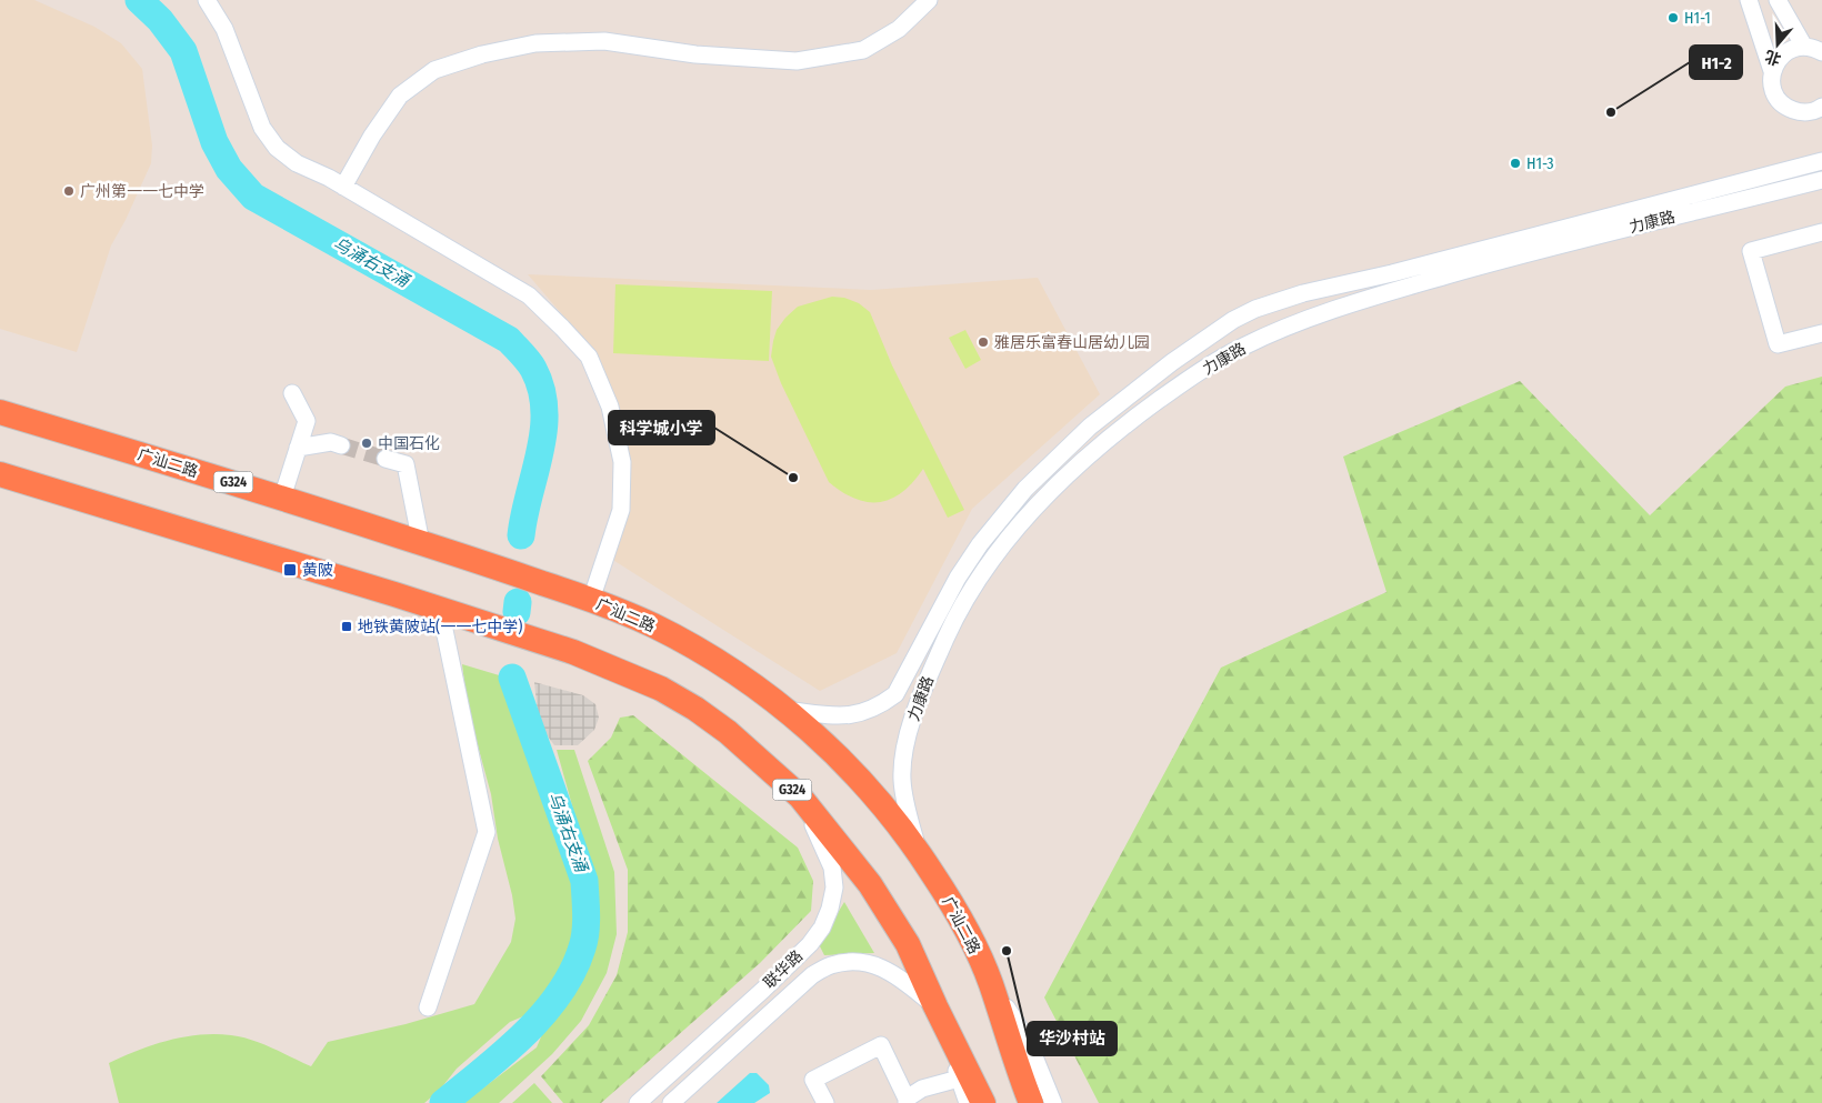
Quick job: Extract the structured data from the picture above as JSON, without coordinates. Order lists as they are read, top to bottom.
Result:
{
  "streets": {
    "highway": ["广汕二路", "G324"],
    "street": ["力康路", "联华路"]
  },
  "crossings": [
    ["力康路", "广汕二路"],
    ["G324", "联华路"]
  ],
  "water": ["乌涌右支涌"],
  "places": {
    "other": [
      "H1-1",
      "H1-2",
      "H1-3",
      "广州第一一七中学",
      "雅居乐富春山居幼儿园",
      "中国石化",
      "科学城小学",
      "华沙村站"
    ],
    "transit": ["黄陂", "地铁黄陂站(一一七中学)"]
  },
  "north": "bottom"
}
